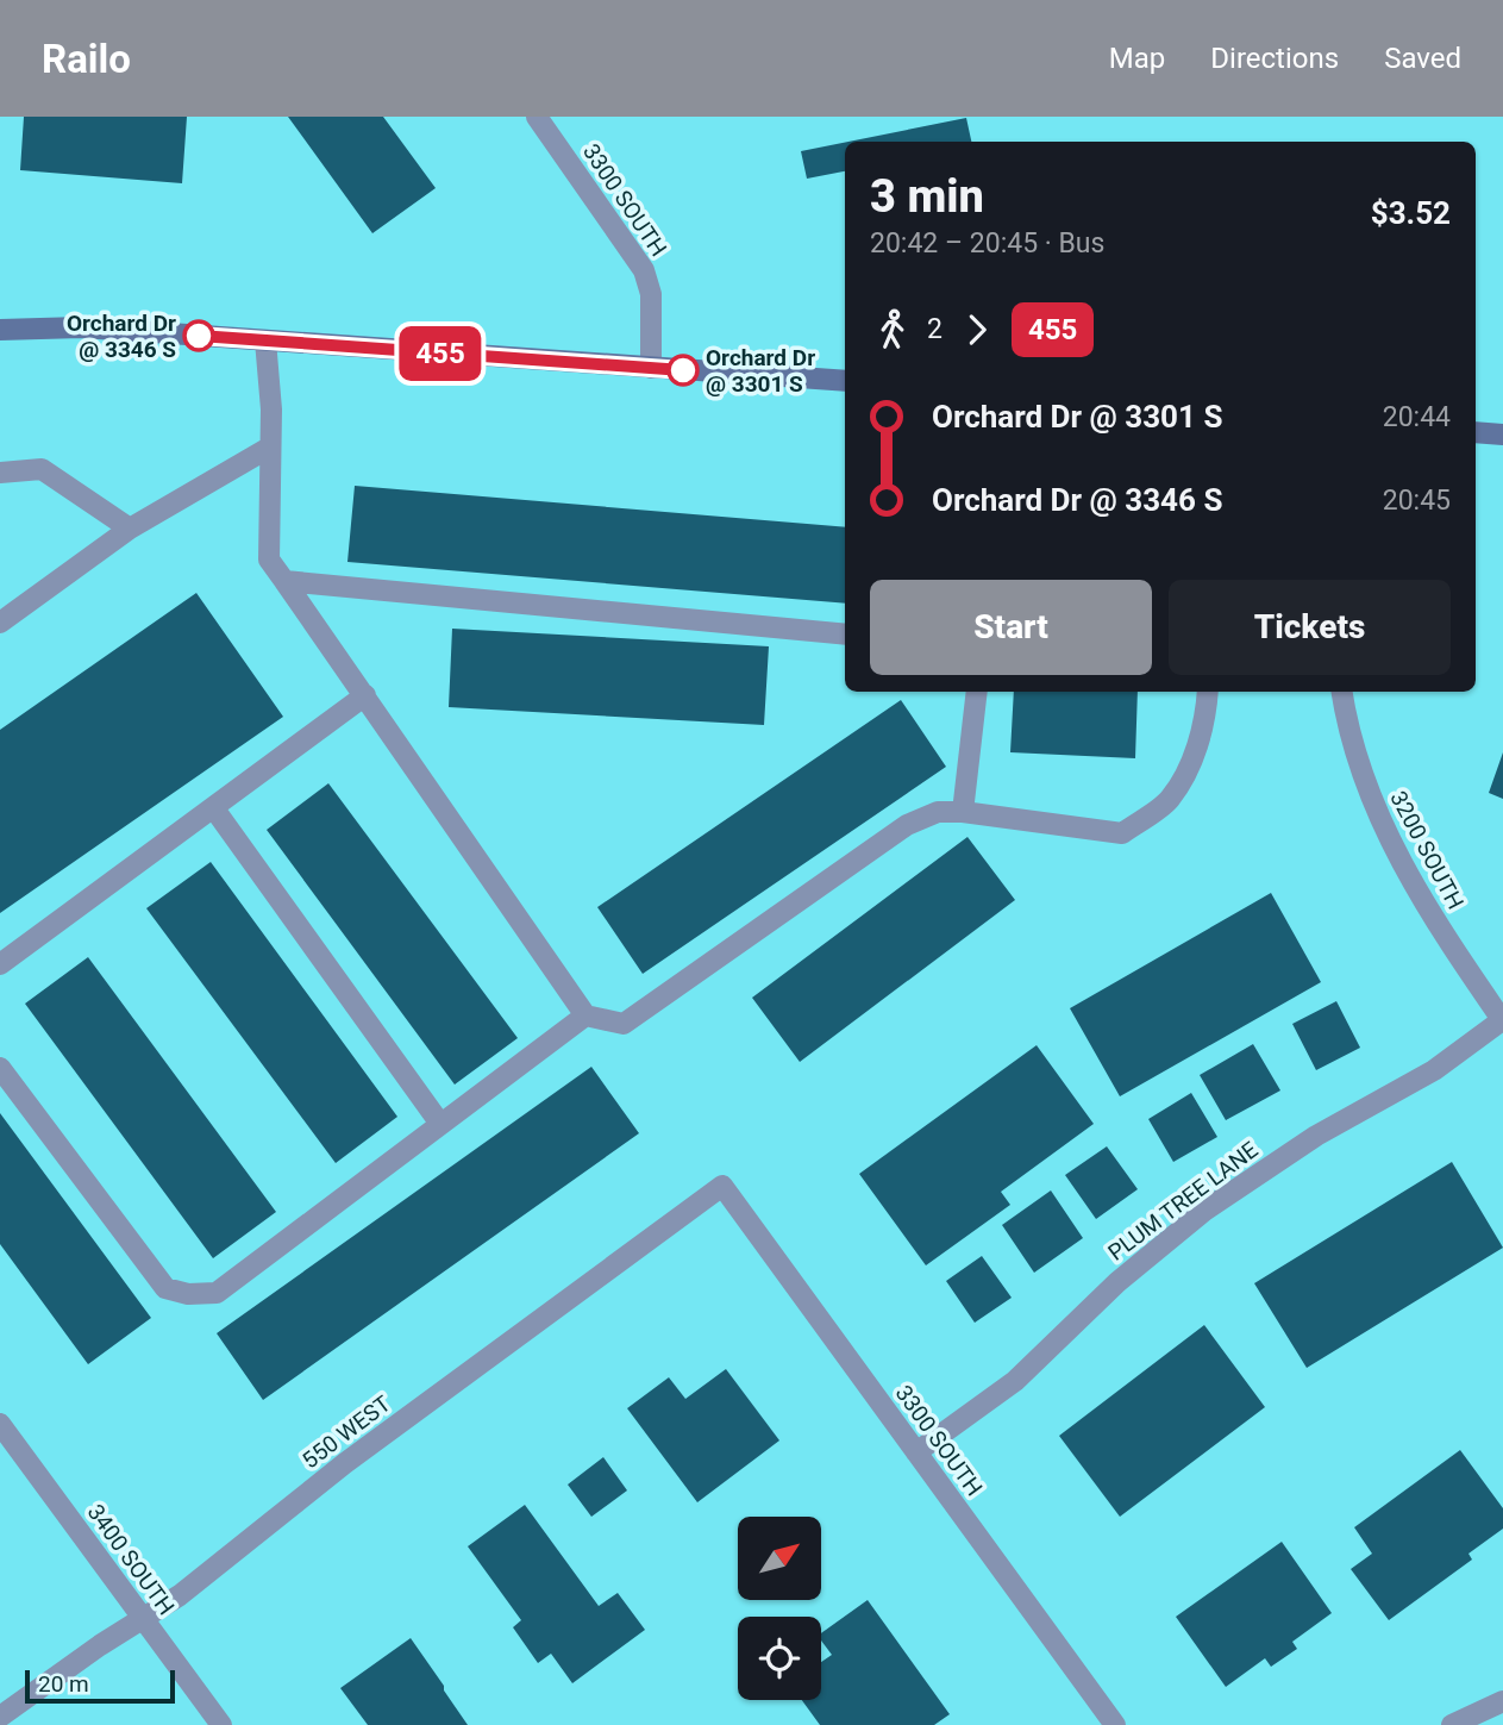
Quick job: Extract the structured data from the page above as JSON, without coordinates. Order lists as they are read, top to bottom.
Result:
{
  "streets": {
    "street": [
      "3300 SOUTH",
      "3200 SOUTH",
      "PLUM TREE LANE",
      "550 WEST",
      "3400 SOUTH"
    ]
  },
  "crossings": [
    ["3300 SOUTH", "PLUM TREE LANE"],
    ["3300 SOUTH", "550 WEST"],
    ["3200 SOUTH", "PLUM TREE LANE"],
    ["550 WEST", "3400 SOUTH"]
  ],
  "places": ["Orchard Dr @ 3346 S", "Orchard Dr @ 3301 S"],
  "lines": ["bus line 455"],
  "scale_bar": "20 m",
  "north": "top right",
  "page": {
    "header": "Railo",
    "nav": ["Map", "Directions", "Saved"],
    "on_map": "455",
    "heading": ["3 min", "20:42 – 20:45 · Bus", "$3.52"],
    "legs": ["2", "455"],
    "list": [
      {
        "name": "Orchard Dr @ 3301 S",
        "value": "20:44"
      },
      {
        "name": "Orchard Dr @ 3346 S",
        "value": "20:45"
      }
    ],
    "buttons": ["Start", "Tickets"],
    "scale": "20 m"
  }
}
